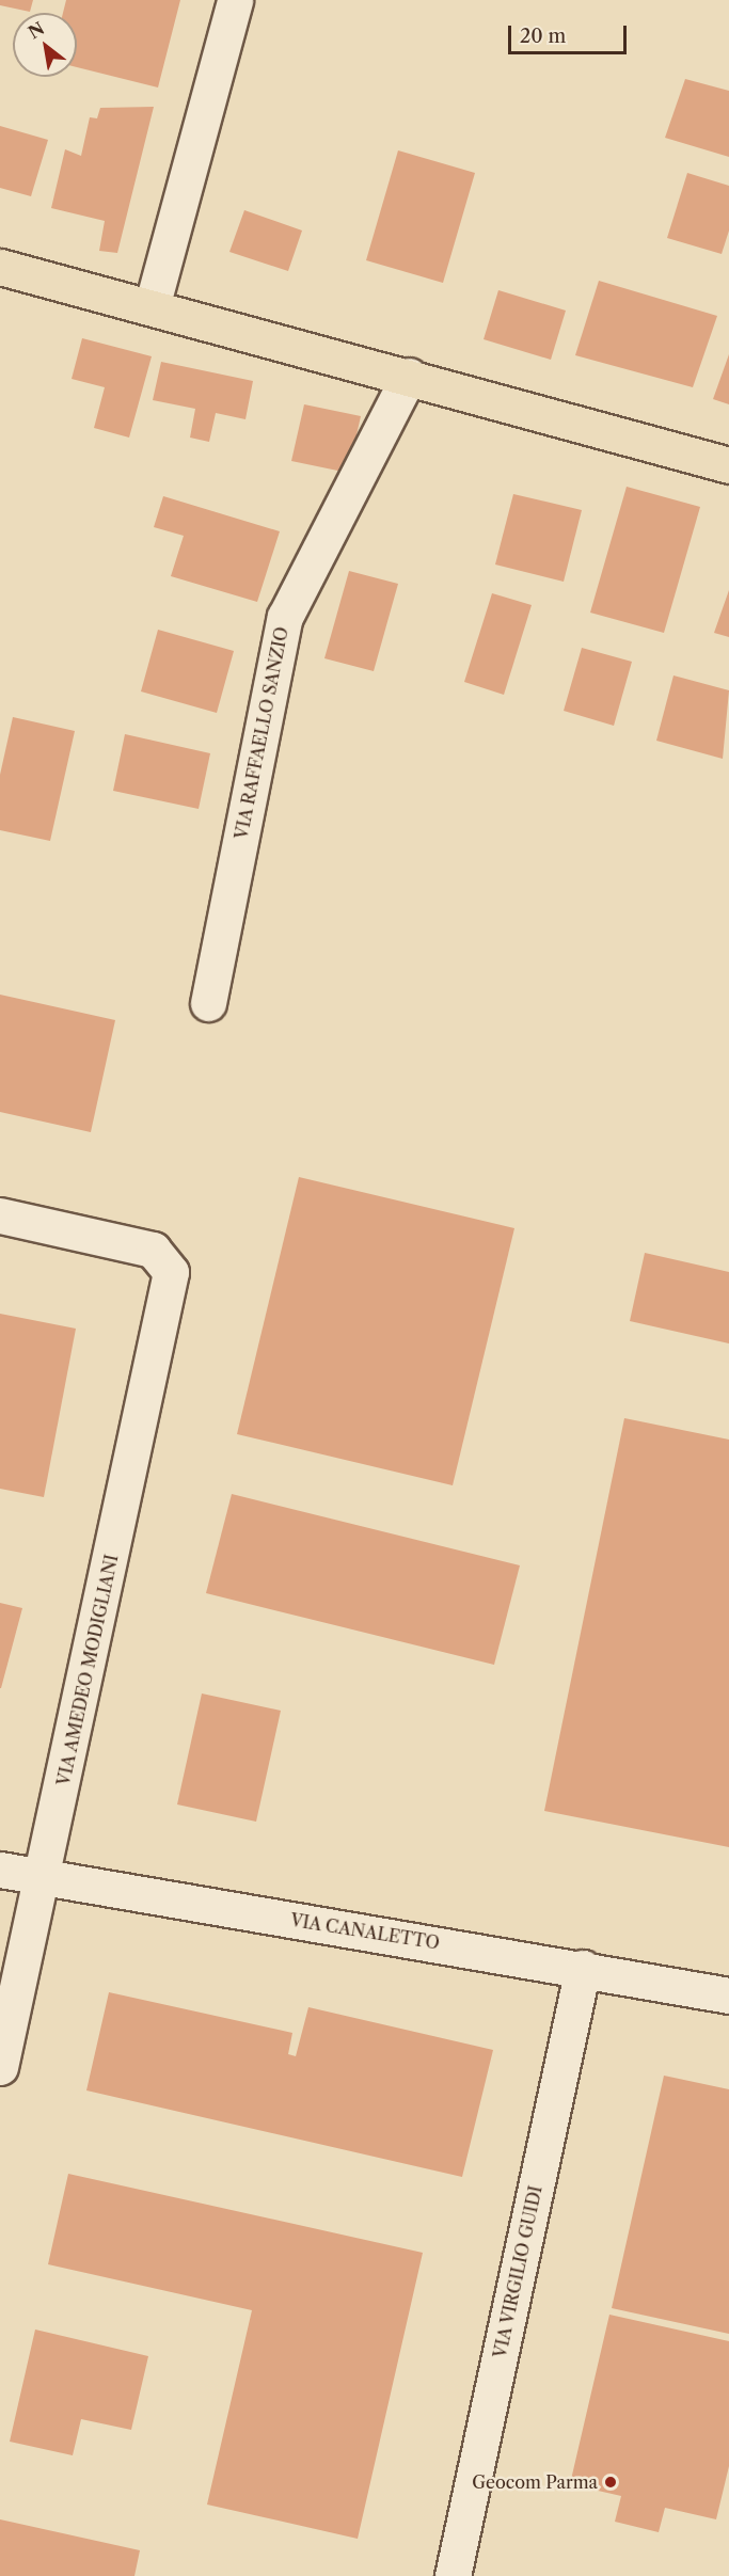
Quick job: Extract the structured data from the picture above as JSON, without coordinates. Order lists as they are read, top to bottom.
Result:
{
  "streets": {
    "street": [
      "VIA RAFFAELLO SANZIO",
      "VIA AMEDEO MODIGLIANI",
      "VIA CANALETTO",
      "VIA VIRGILIO GUIDI"
    ]
  },
  "crossings": [
    ["VIA AMEDEO MODIGLIANI", "VIA CANALETTO"],
    ["VIA CANALETTO", "VIA VIRGILIO GUIDI"]
  ],
  "places": ["Geocom Parma"],
  "scale_bar": "20 m",
  "north": "top left"
}
